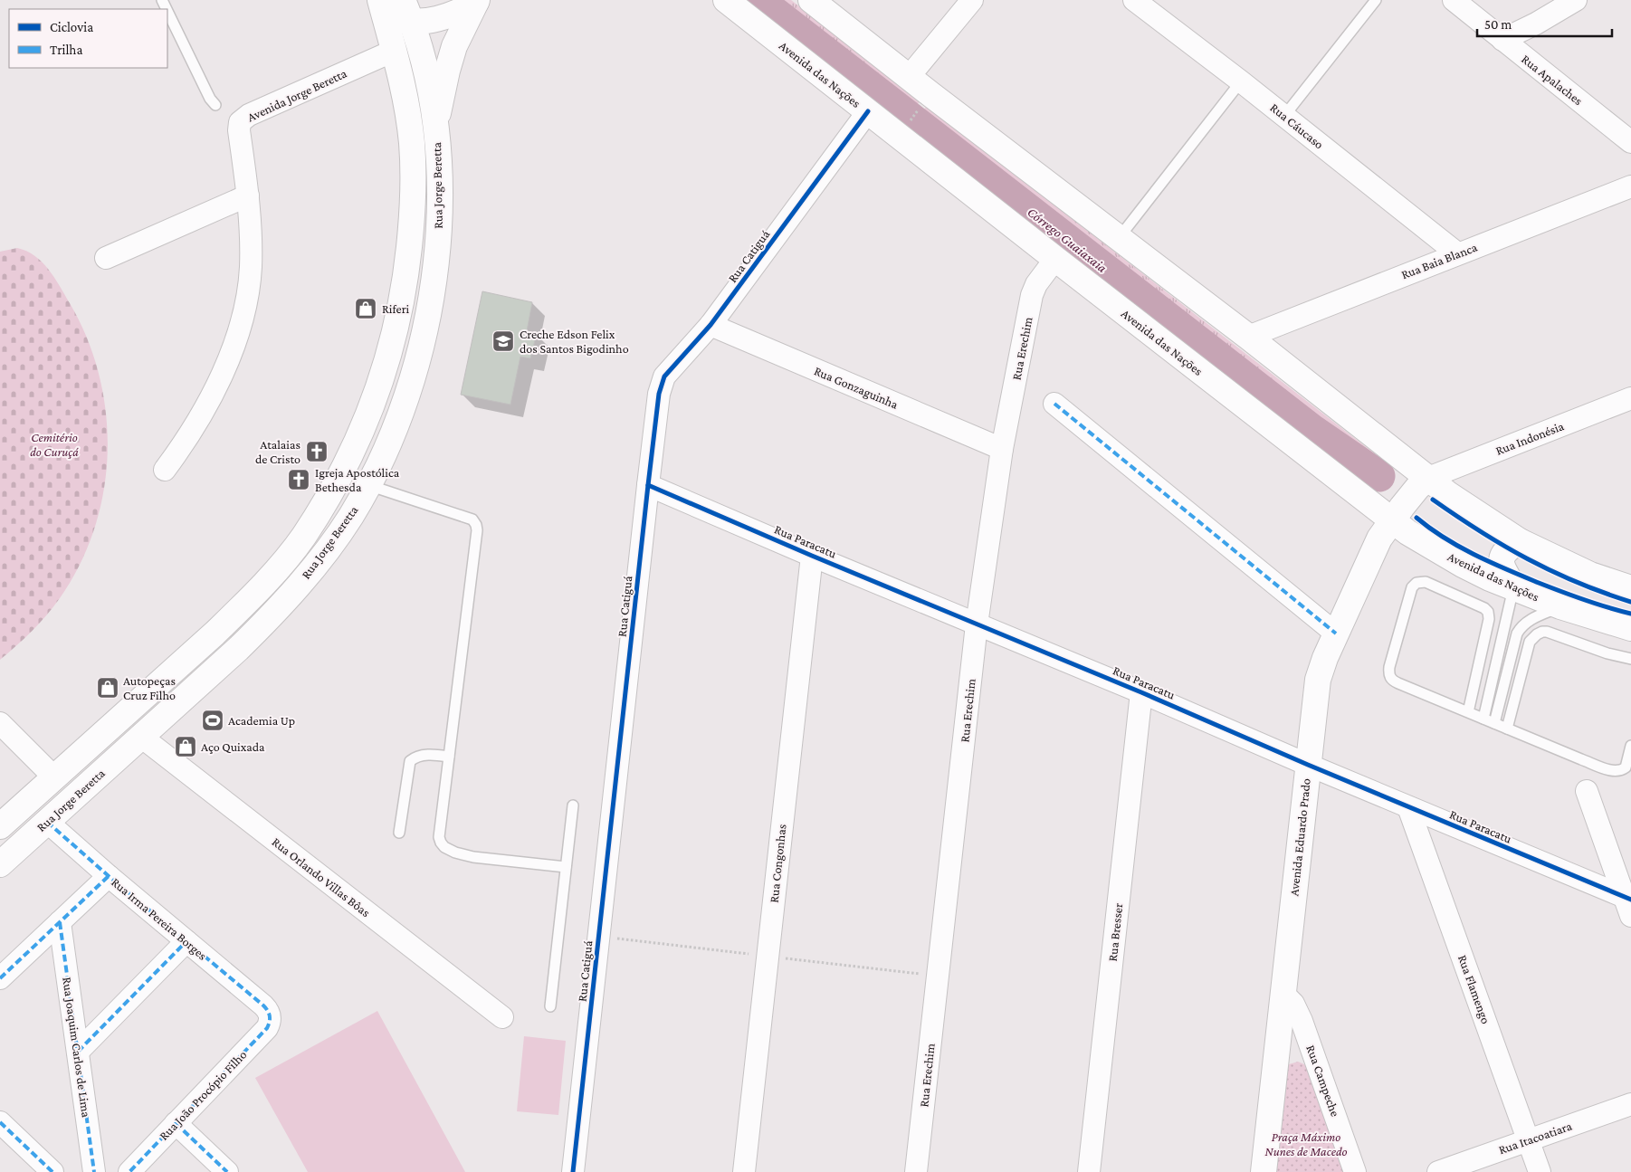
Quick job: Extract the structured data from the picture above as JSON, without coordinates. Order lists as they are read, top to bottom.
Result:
{
  "streets": {
    "main road": ["Avenida das Nações", "Rua Jorge Beretta", "Avenida Eduardo Prado"],
    "street": [
      "Rua Apalaches",
      "Avenida Jorge Beretta",
      "Rua Cáucaso",
      "Rua Catiguá",
      "Rua Baia Blanca",
      "Rua Erechim",
      "Rua Gonzaguinha",
      "Rua Indonésia",
      "Rua Paracatu",
      "Rua Congonhas",
      "Rua Orlando Villas Bôas",
      "Rua Irma Pereira Borges",
      "Rua Bresser",
      "Rua Flamengo",
      "Rua Joaquim Carlos de Lima",
      "Rua Campeche",
      "Rua João Procópio Filho",
      "Rua Itacoatiara"
    ]
  },
  "crossings": [
    ["Avenida das Nações", "Rua Catiguá"],
    ["Avenida das Nações", "Rua Erechim"],
    ["Avenida das Nações", "Avenida Eduardo Prado"],
    ["Avenida Jorge Beretta", "Rua Jorge Beretta"],
    ["Rua Cáucaso", "Rua Baia Blanca"],
    ["Rua Jorge Beretta", "Rua Orlando Villas Bôas"],
    ["Rua Jorge Beretta", "Rua Irma Pereira Borges"],
    ["Rua Catiguá", "Rua Gonzaguinha"],
    ["Rua Catiguá", "Rua Paracatu"],
    ["Rua Erechim", "Rua Gonzaguinha"],
    ["Rua Erechim", "Rua Paracatu"],
    ["Rua Indonésia", "Avenida Eduardo Prado"],
    ["Rua Paracatu", "Avenida Eduardo Prado"],
    ["Rua Paracatu", "Rua Congonhas"],
    ["Rua Paracatu", "Rua Bresser"],
    ["Rua Paracatu", "Rua Flamengo"],
    ["Avenida Eduardo Prado", "Rua Campeche"],
    ["Rua Irma Pereira Borges", "Rua João Procópio Filho"],
    ["Rua Flamengo", "Rua Itacoatiara"]
  ],
  "water": ["Córrego Guaiaxaia"],
  "parks": ["Cemitério do Curuçá", "Praça Máximo Nunes de Macedo"],
  "places": {
    "shop": ["Riferi", "Autopeças Cruz Filho", "Aço Quixada"],
    "school or university": ["Creche Edson Felix dos Santos Bigodinho"],
    "church": ["Atalaias de Cristo", "Igreja Apostólica Bethesda"],
    "sports": ["Academia Up"]
  },
  "legend": ["Ciclovia", "Trilha"],
  "scale_bar": "50 m"
}
